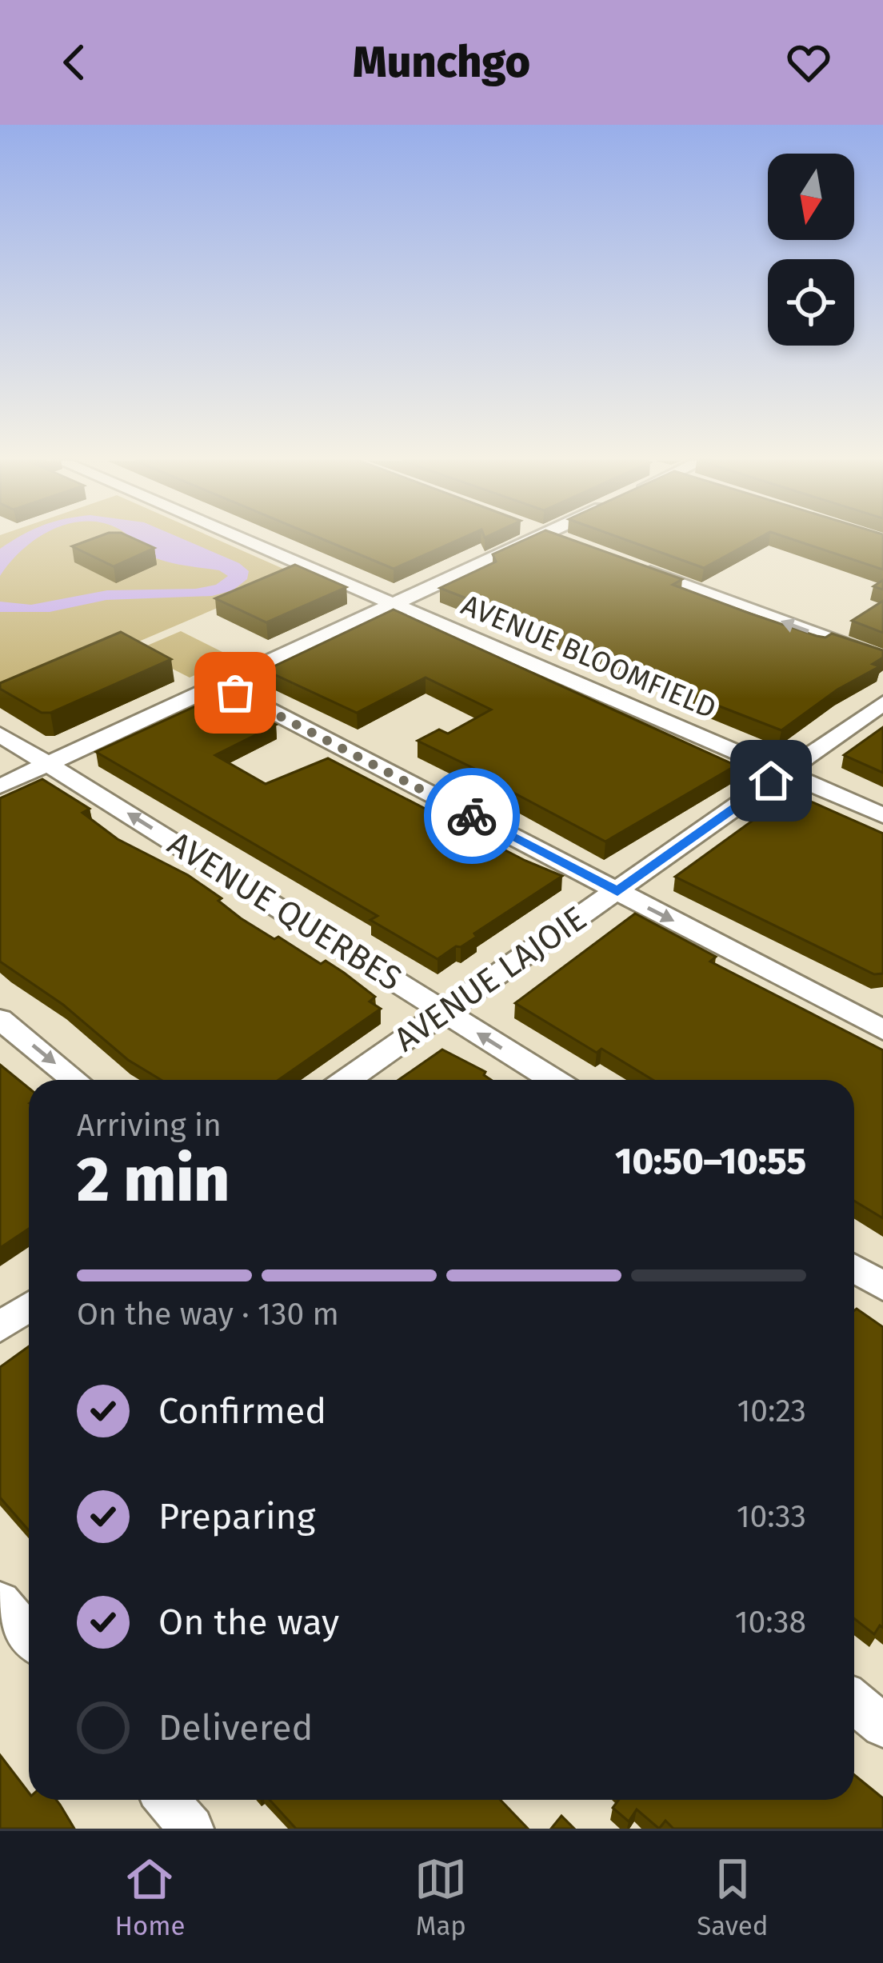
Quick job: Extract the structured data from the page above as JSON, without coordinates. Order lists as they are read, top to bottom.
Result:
{
  "streets": {
    "street": ["AVENUE BLOOMFIELD", "AVENUE QUERBES", "AVENUE LAJOIE"]
  },
  "crossings": [
    ["AVENUE BLOOMFIELD", "AVENUE LAJOIE"],
    ["AVENUE QUERBES", "AVENUE LAJOIE"]
  ],
  "north": "bottom",
  "page": {
    "header": "Munchgo",
    "heading": ["2 min", "Arriving in", "10:50–10:55"],
    "bar": "On the way · 130 m",
    "list": [
      ["Confirmed", "10:23"],
      ["Preparing", "10:33"],
      ["On the way", "10:38"],
      "Delivered"
    ],
    "tabs": ["Home", "Map", "Saved"]
  }
}
